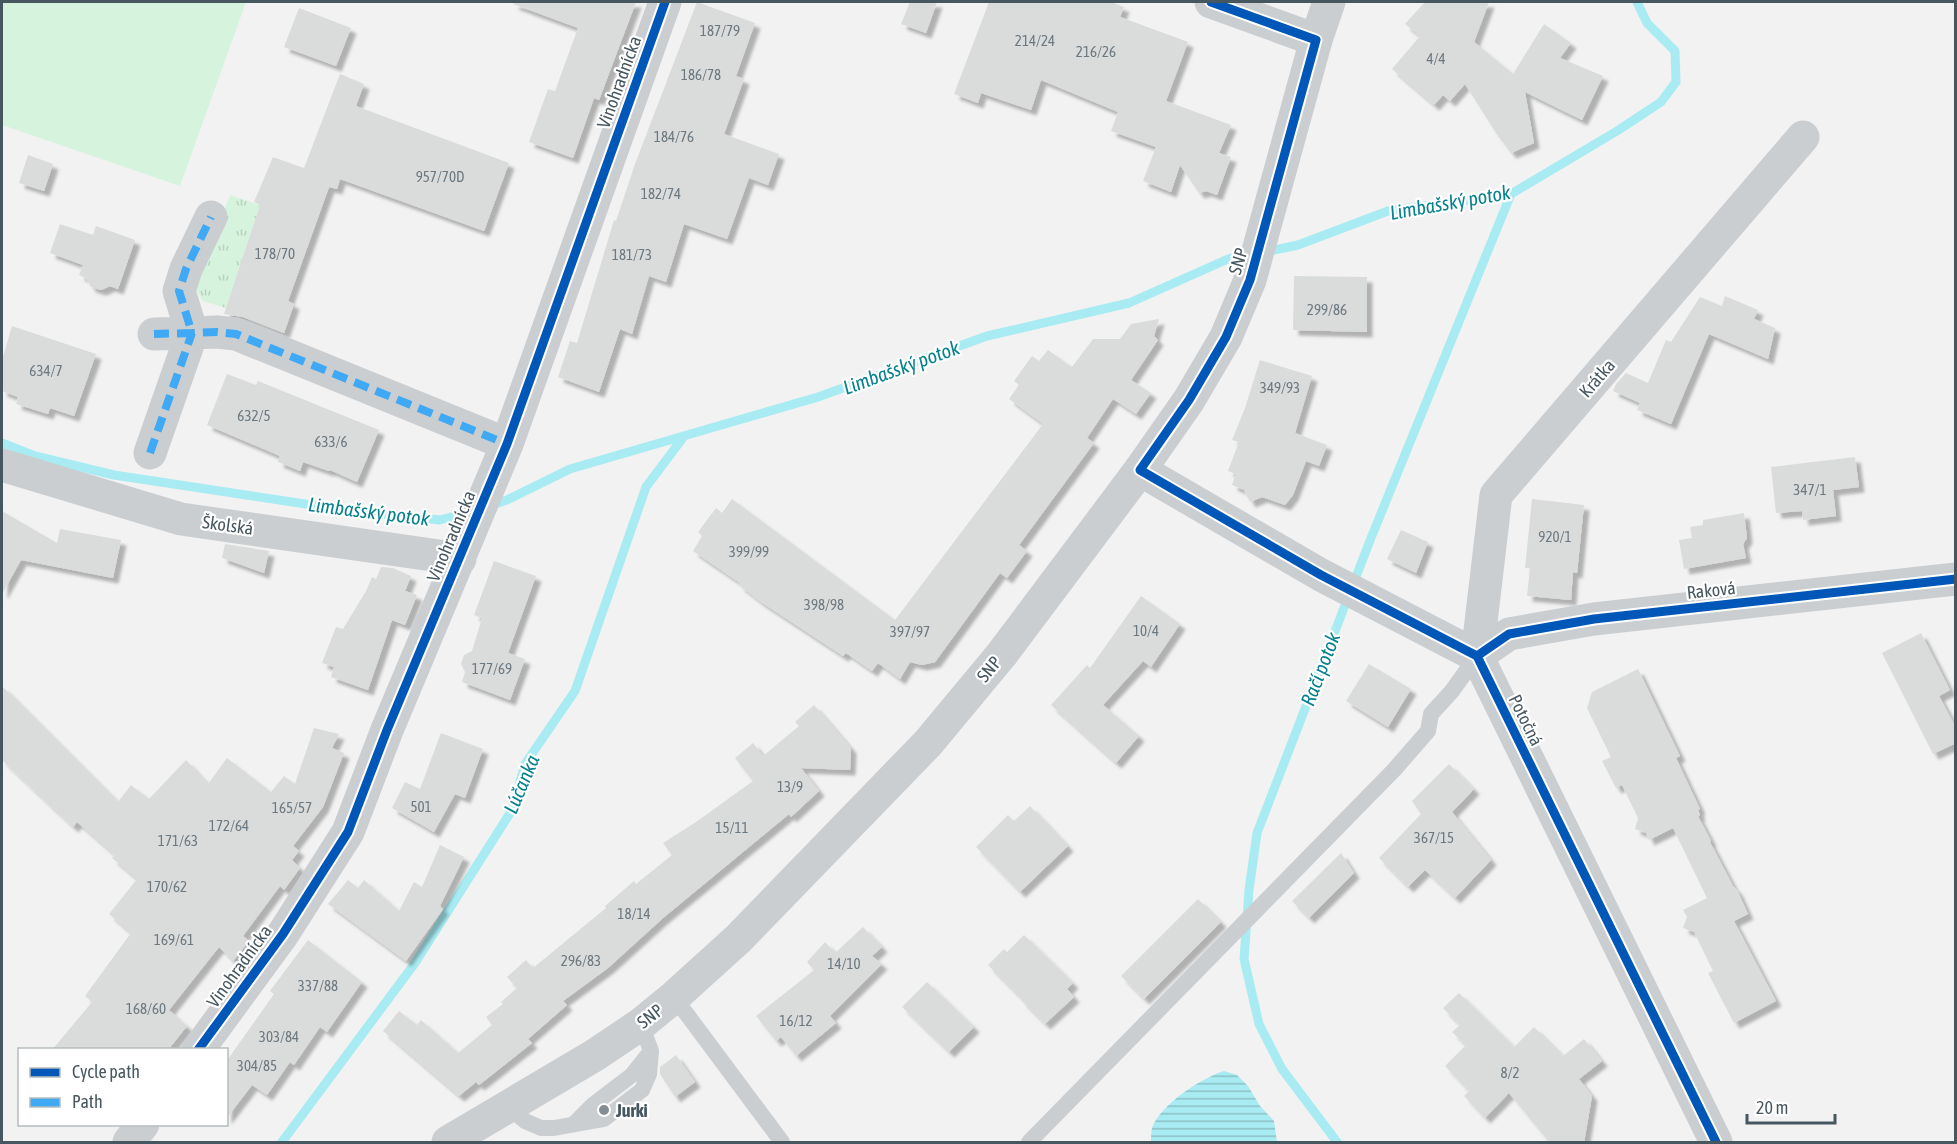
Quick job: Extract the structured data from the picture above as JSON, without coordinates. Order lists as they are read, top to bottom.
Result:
{
  "streets": {
    "street": [
      "Vinohradnícka",
      "SNP",
      "Krátka",
      "Školská",
      "Raková",
      "Potočná"
    ]
  },
  "crossings": [
    ["Vinohradnícka", "Školská"],
    ["Krátka", "Raková"],
    ["Krátka", "Potočná"],
    ["Raková", "Potočná"]
  ],
  "water": ["Limbašský potok", "Račí potok", "Lúčanka"],
  "places": ["Jurki"],
  "house_numbers": [
    "187/79",
    "214/24",
    "216/26",
    "4/4",
    "186/78",
    "184/76",
    "957/70D",
    "182/74",
    "178/70",
    "181/73",
    "299/86",
    "634/7",
    "349/93",
    "632/5",
    "633/6",
    "347/1",
    "920/1",
    "399/99",
    "398/98",
    "10/4",
    "397/97",
    "177/69",
    "13/9",
    "501",
    "165/57",
    "172/64",
    "15/11",
    "367/15",
    "171/63",
    "170/62",
    "18/14",
    "169/61",
    "296/83",
    "14/10",
    "337/88",
    "168/60",
    "16/12",
    "303/84",
    "304/85",
    "8/2"
  ],
  "legend": ["Cycle path", "Path"],
  "scale_bar": "20 m"
}
